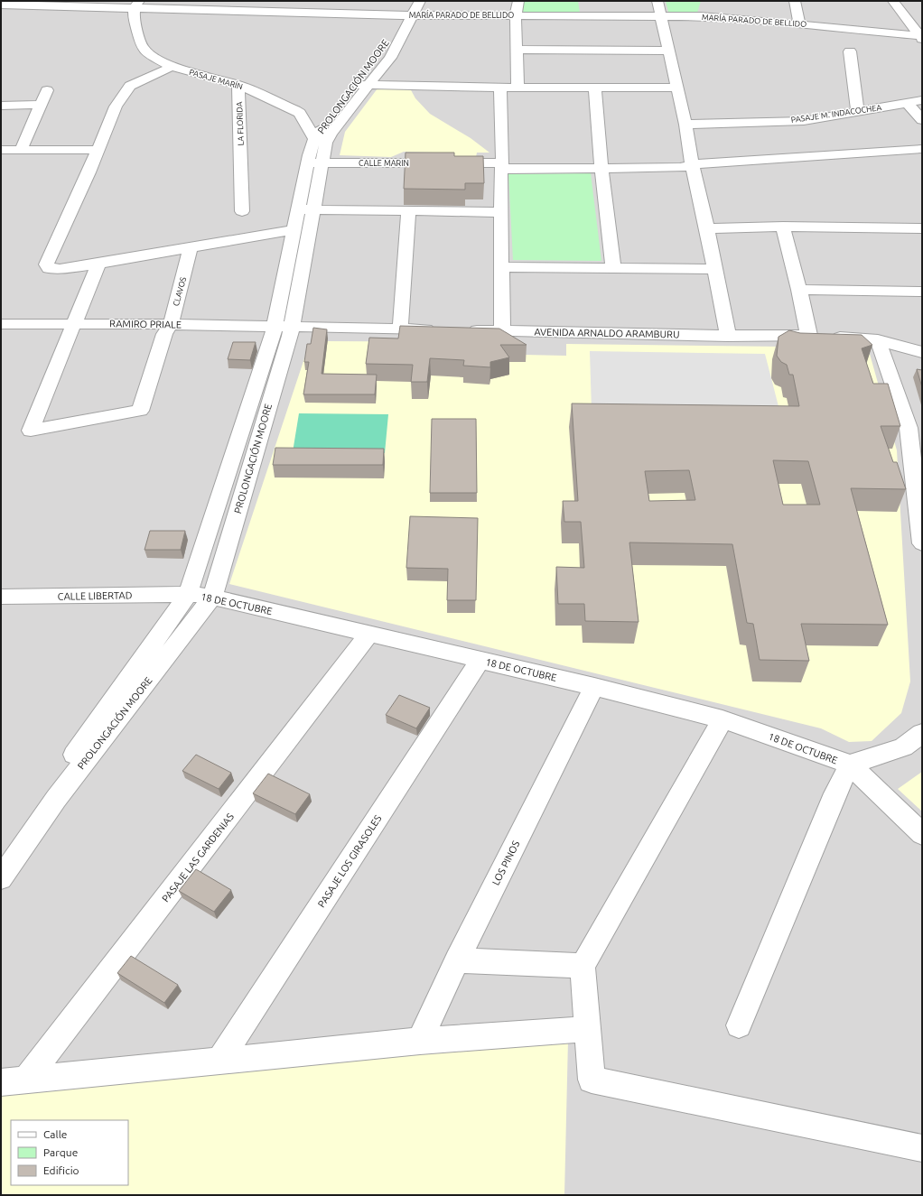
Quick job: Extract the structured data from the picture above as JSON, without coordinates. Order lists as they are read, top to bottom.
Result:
{
  "streets": {
    "street": [
      "MARÍA PARADO DE BELLIDO",
      "PASAJE MARÍN",
      "PROLONGACIÓN MOORE",
      "PASAJE M. INDACOCHEA",
      "LA FLORIDA",
      "CALLE MARIN",
      "CLAVOS",
      "RAMIRO PRIALE",
      "AVENIDA ARNALDO ARAMBURU",
      "CALLE LIBERTAD",
      "18 DE OCTUBRE",
      "PASAJE LAS GARDENIAS",
      "PASAJE LOS GIRASOLES",
      "LOS PINOS"
    ]
  },
  "crossings": [
    ["MARÍA PARADO DE BELLIDO", "PASAJE MARÍN"],
    ["MARÍA PARADO DE BELLIDO", "PROLONGACIÓN MOORE"],
    ["PASAJE MARÍN", "PROLONGACIÓN MOORE"],
    ["PASAJE MARÍN", "LA FLORIDA"],
    ["PROLONGACIÓN MOORE", "CALLE MARIN"],
    ["PROLONGACIÓN MOORE", "RAMIRO PRIALE"],
    ["PROLONGACIÓN MOORE", "CALLE LIBERTAD"],
    ["PROLONGACIÓN MOORE", "18 DE OCTUBRE"],
    ["CLAVOS", "RAMIRO PRIALE"],
    ["CALLE LIBERTAD", "18 DE OCTUBRE"],
    ["18 DE OCTUBRE", "PASAJE LAS GARDENIAS"],
    ["18 DE OCTUBRE", "PASAJE LOS GIRASOLES"],
    ["18 DE OCTUBRE", "LOS PINOS"]
  ],
  "legend": ["Calle", "Parque", "Edificio"]
}
